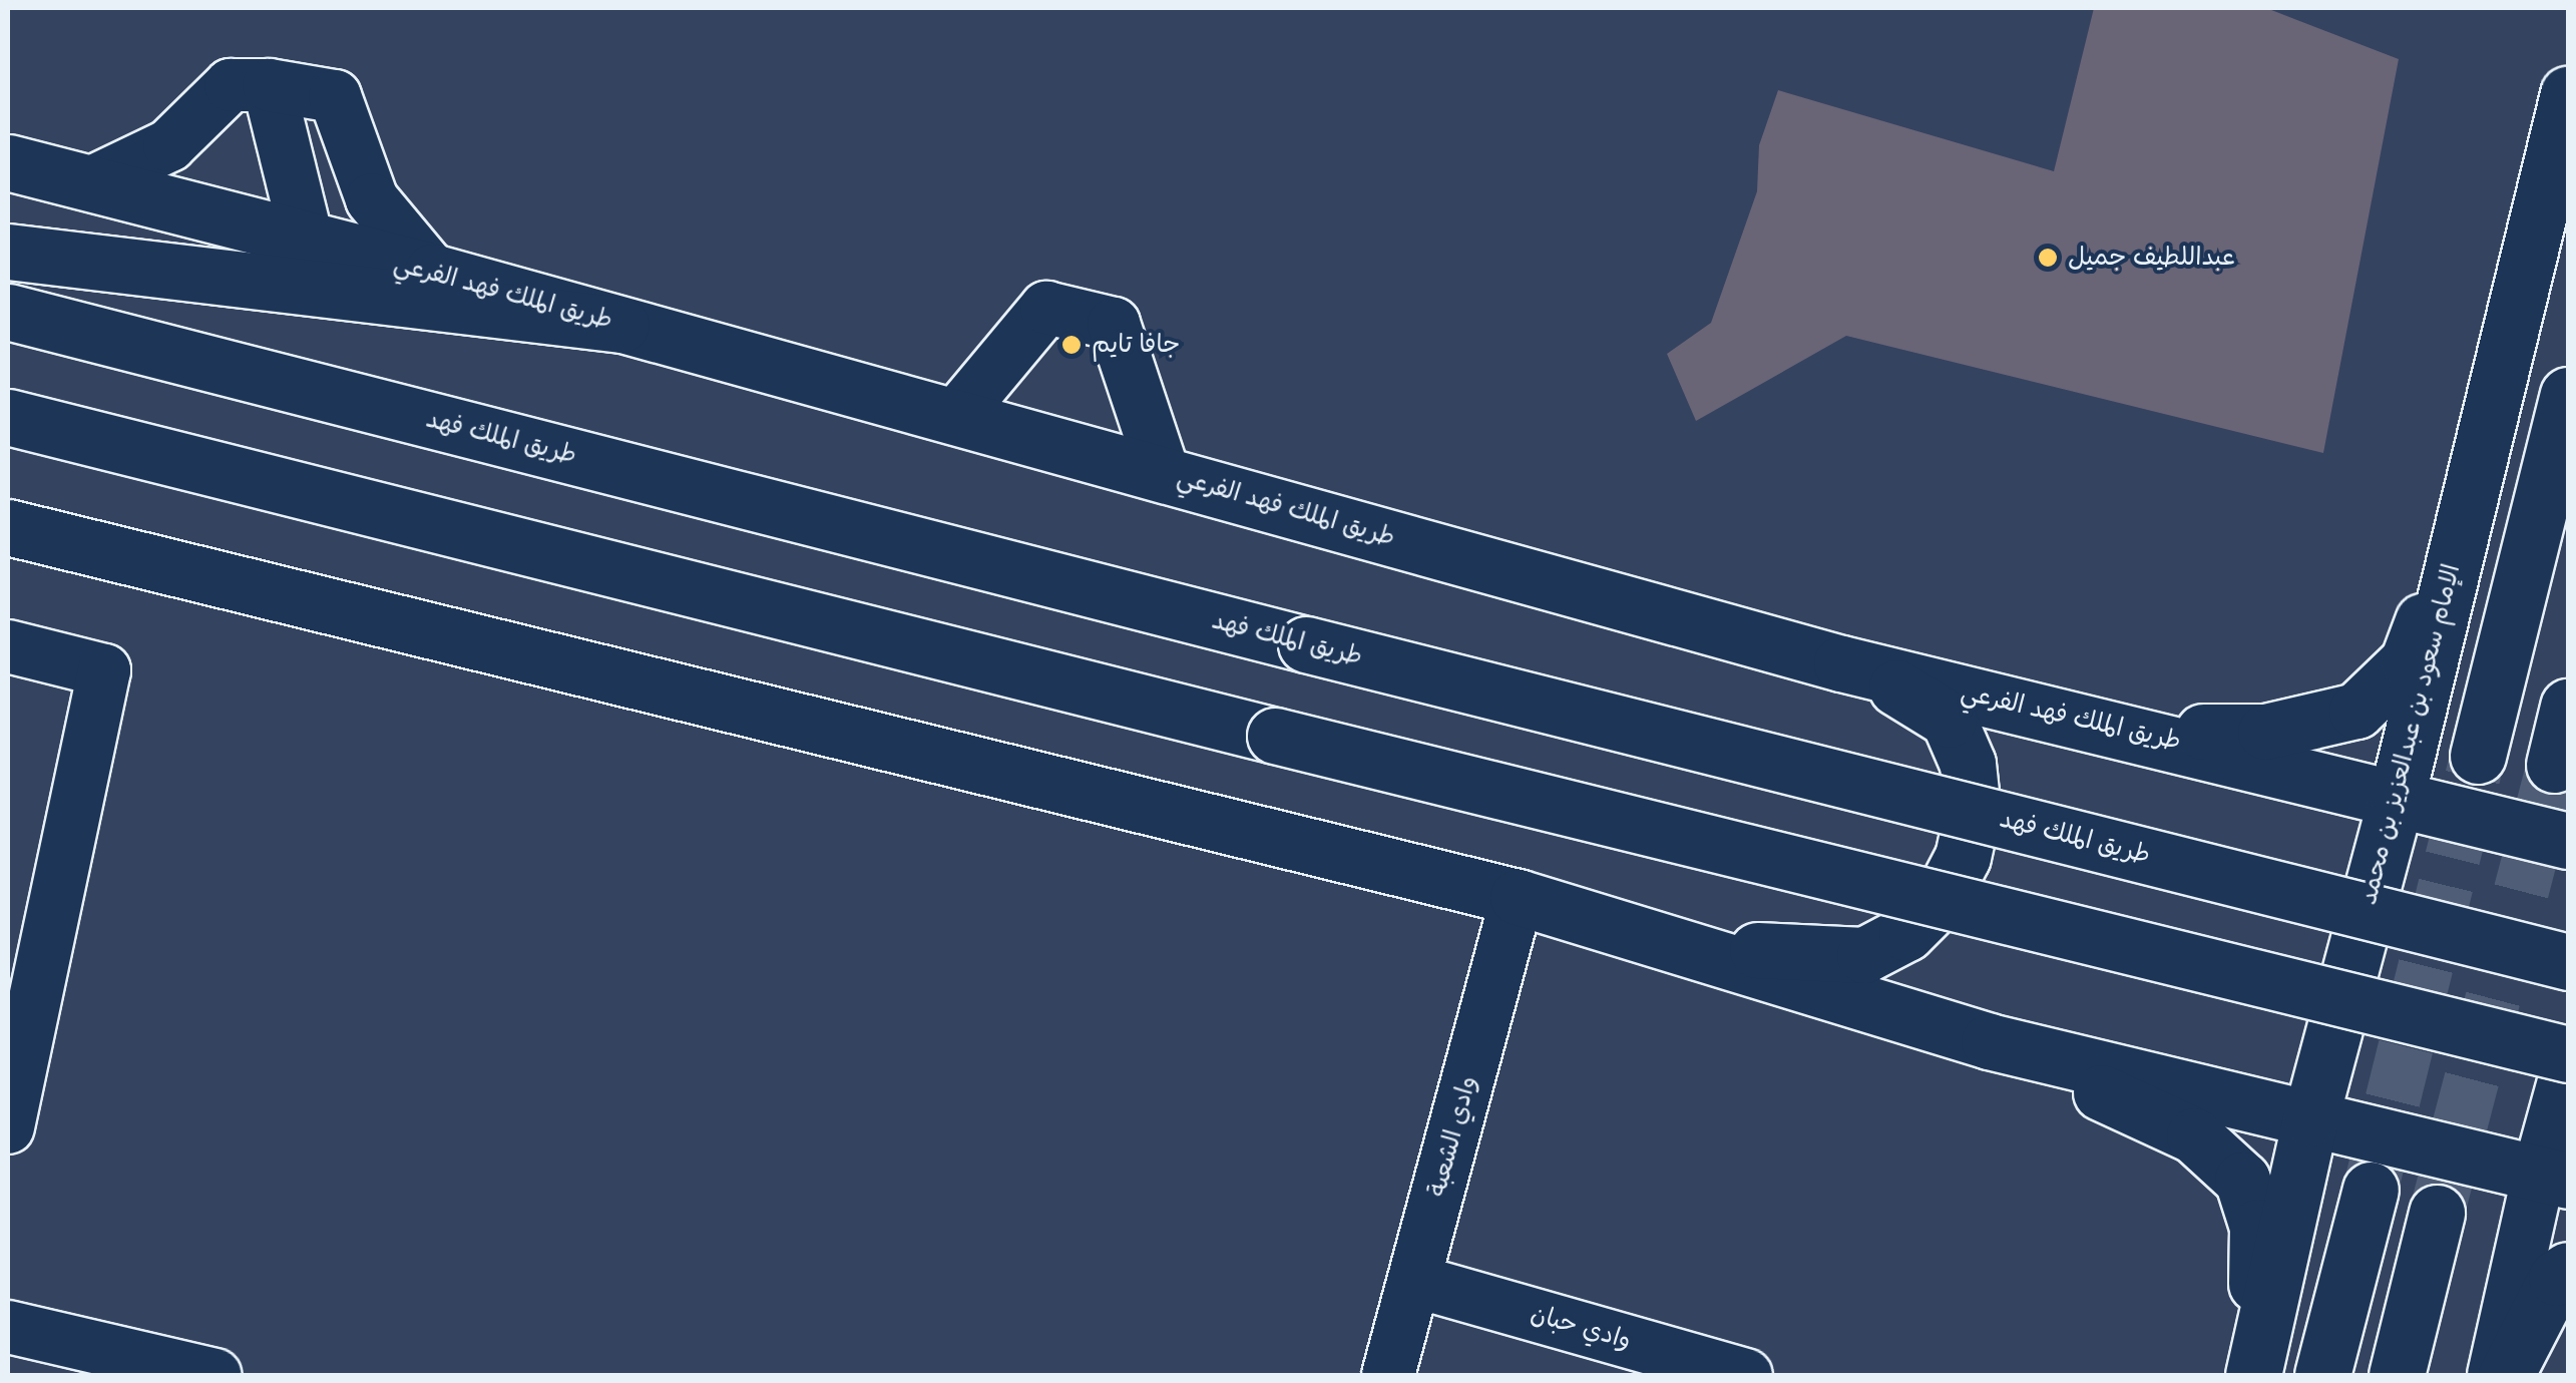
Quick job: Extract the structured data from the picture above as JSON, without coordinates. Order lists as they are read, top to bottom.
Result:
{
  "streets": {
    "main road": ["طريق الملك فهد الفرعي", "طريق الملك فهد", "الإمام سعود بن عبدالعزيز بن محمد"],
    "street": ["وادي الشعبة", "وادي حبان"]
  },
  "crossings": [
    ["طريق الملك فهد الفرعي", "الإمام سعود بن عبدالعزيز بن محمد"],
    ["وادي الشعبة", "وادي حبان"]
  ],
  "places": ["عبداللطيف جميل", "جافا تايم"]
}
